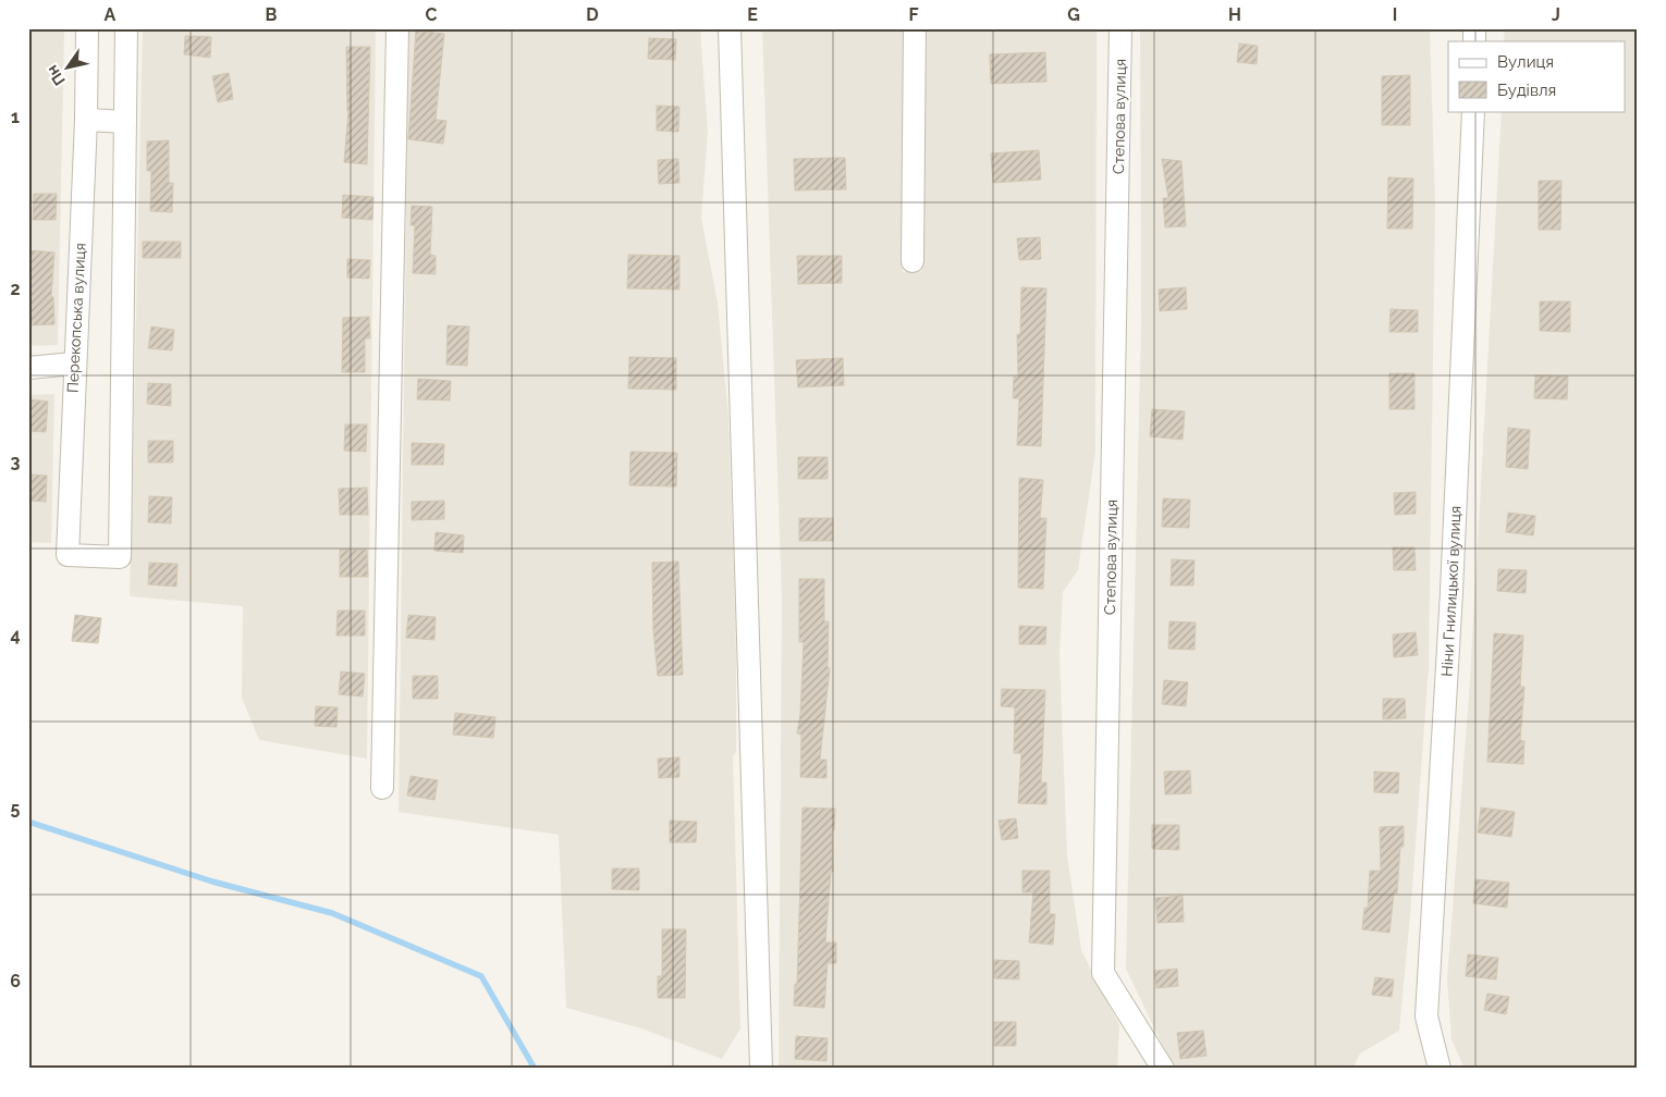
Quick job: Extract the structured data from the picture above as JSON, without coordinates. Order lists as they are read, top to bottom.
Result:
{
  "streets": {
    "street": ["Степова вулиця", "Перекопська вулиця", "Ніни Гнилицької вулиця"]
  },
  "legend": ["Вулиця", "Будівля"],
  "north": "bottom left",
  "grid": {
    "columns": [
      "A",
      "B",
      "C",
      "D",
      "E",
      "F",
      "G",
      "H",
      "I",
      "J"
    ],
    "rows": [
      "1",
      "2",
      "3",
      "4",
      "5",
      "6"
    ]
  }
}
